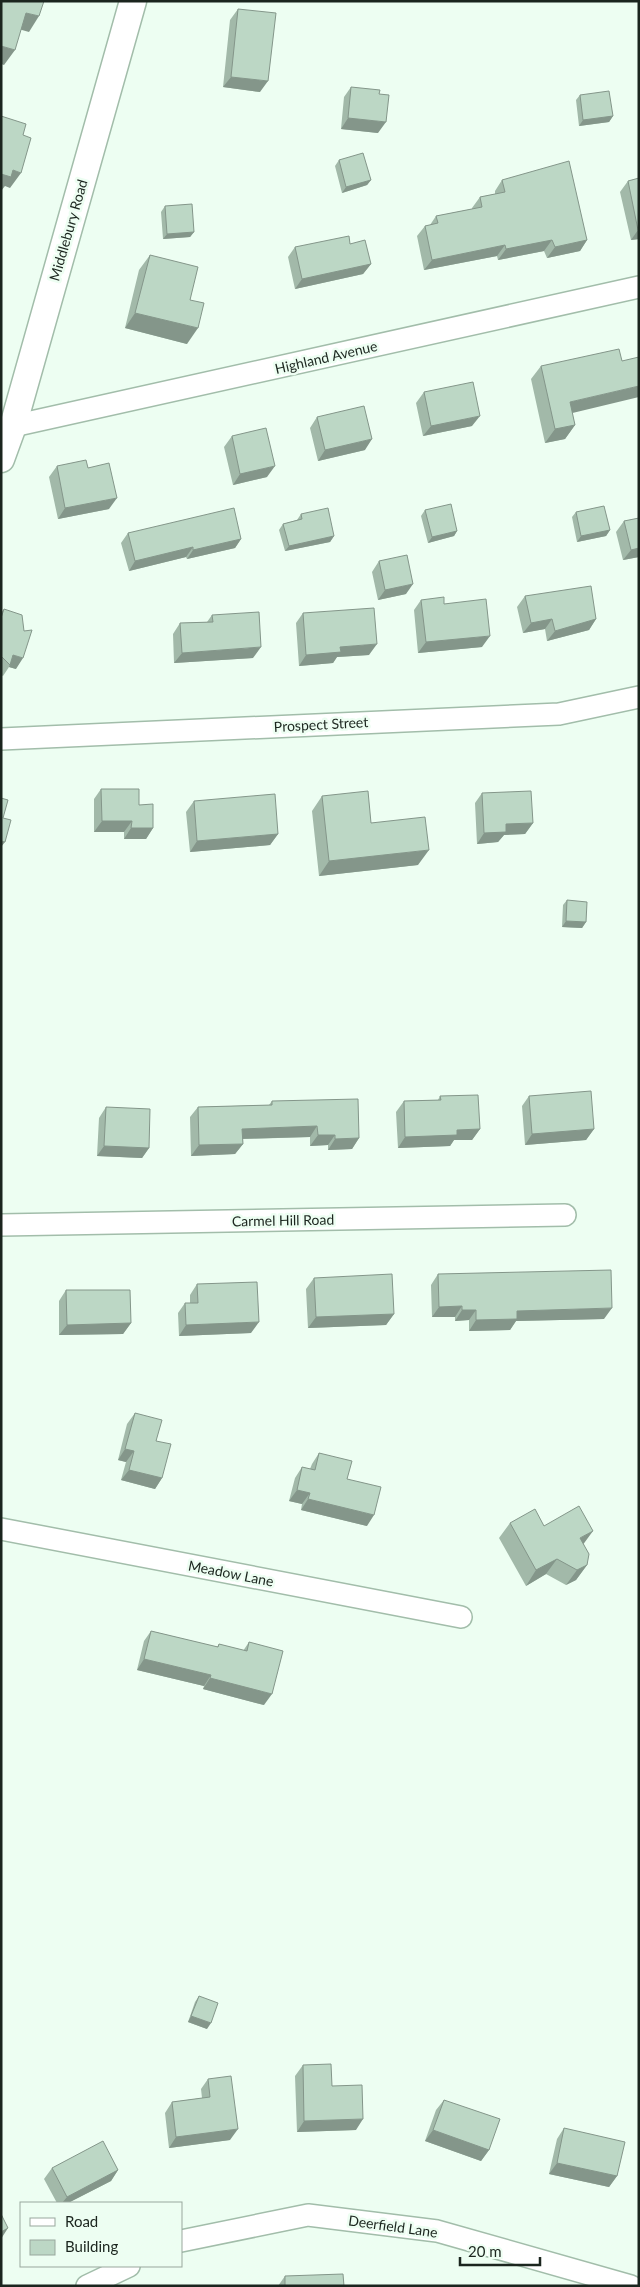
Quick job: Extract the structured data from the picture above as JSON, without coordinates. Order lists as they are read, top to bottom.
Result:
{
  "streets": {
    "street": [
      "Middlebury Road",
      "Highland Avenue",
      "Prospect Street",
      "Carmel Hill Road",
      "Meadow Lane",
      "Deerfield Lane"
    ]
  },
  "crossings": [
    ["Middlebury Road", "Highland Avenue"]
  ],
  "legend": ["Road", "Building"],
  "scale_bar": "20 m"
}
